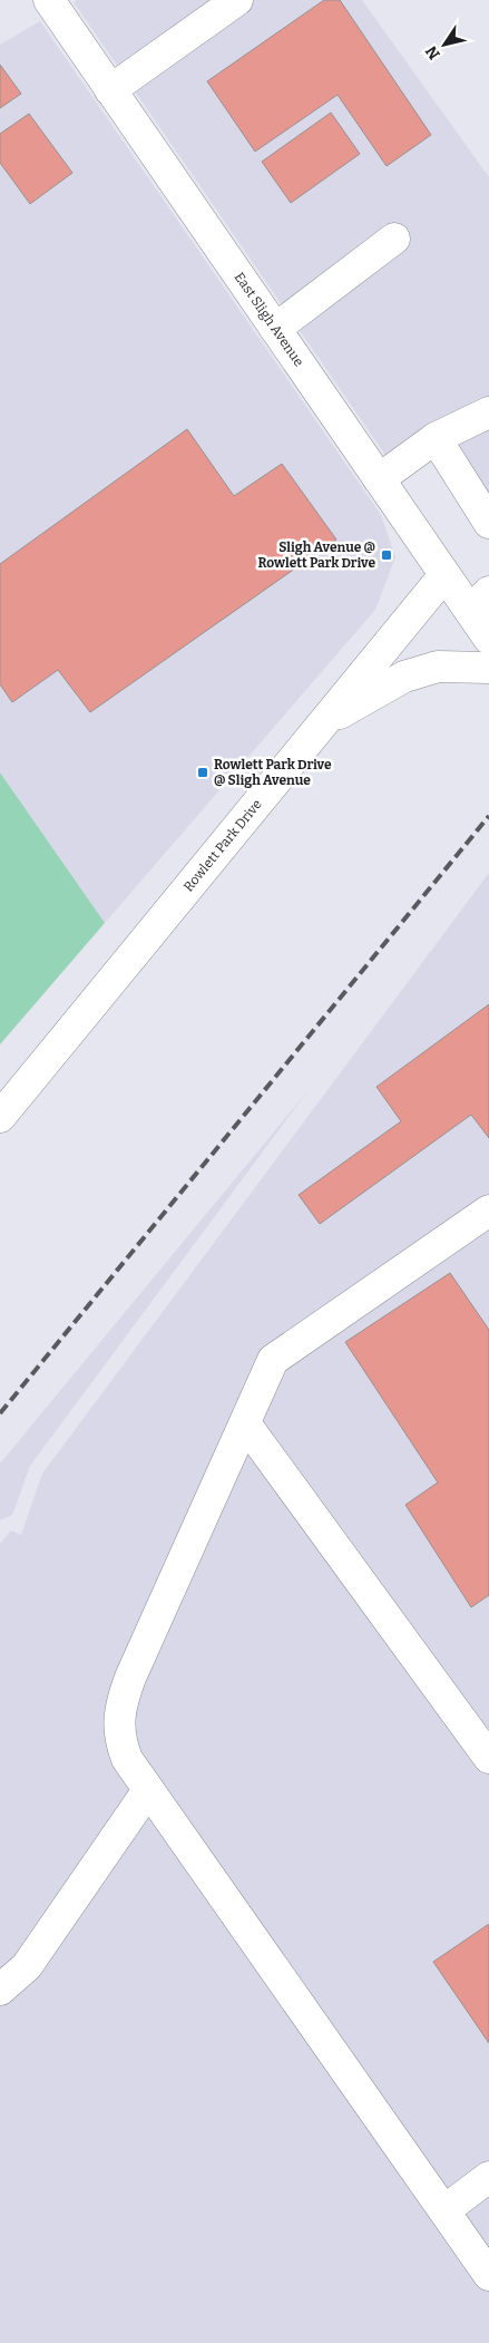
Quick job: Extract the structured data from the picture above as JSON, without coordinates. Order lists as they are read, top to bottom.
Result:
{
  "streets": {
    "street": ["East Sligh Avenue", "Rowlett Park Drive"]
  },
  "crossings": [
    ["East Sligh Avenue", "Rowlett Park Drive"]
  ],
  "places": {
    "transit": ["Sligh Avenue @ Rowlett Park Drive", "Rowlett Park Drive @ Sligh Avenue"]
  },
  "north": "bottom left"
}
